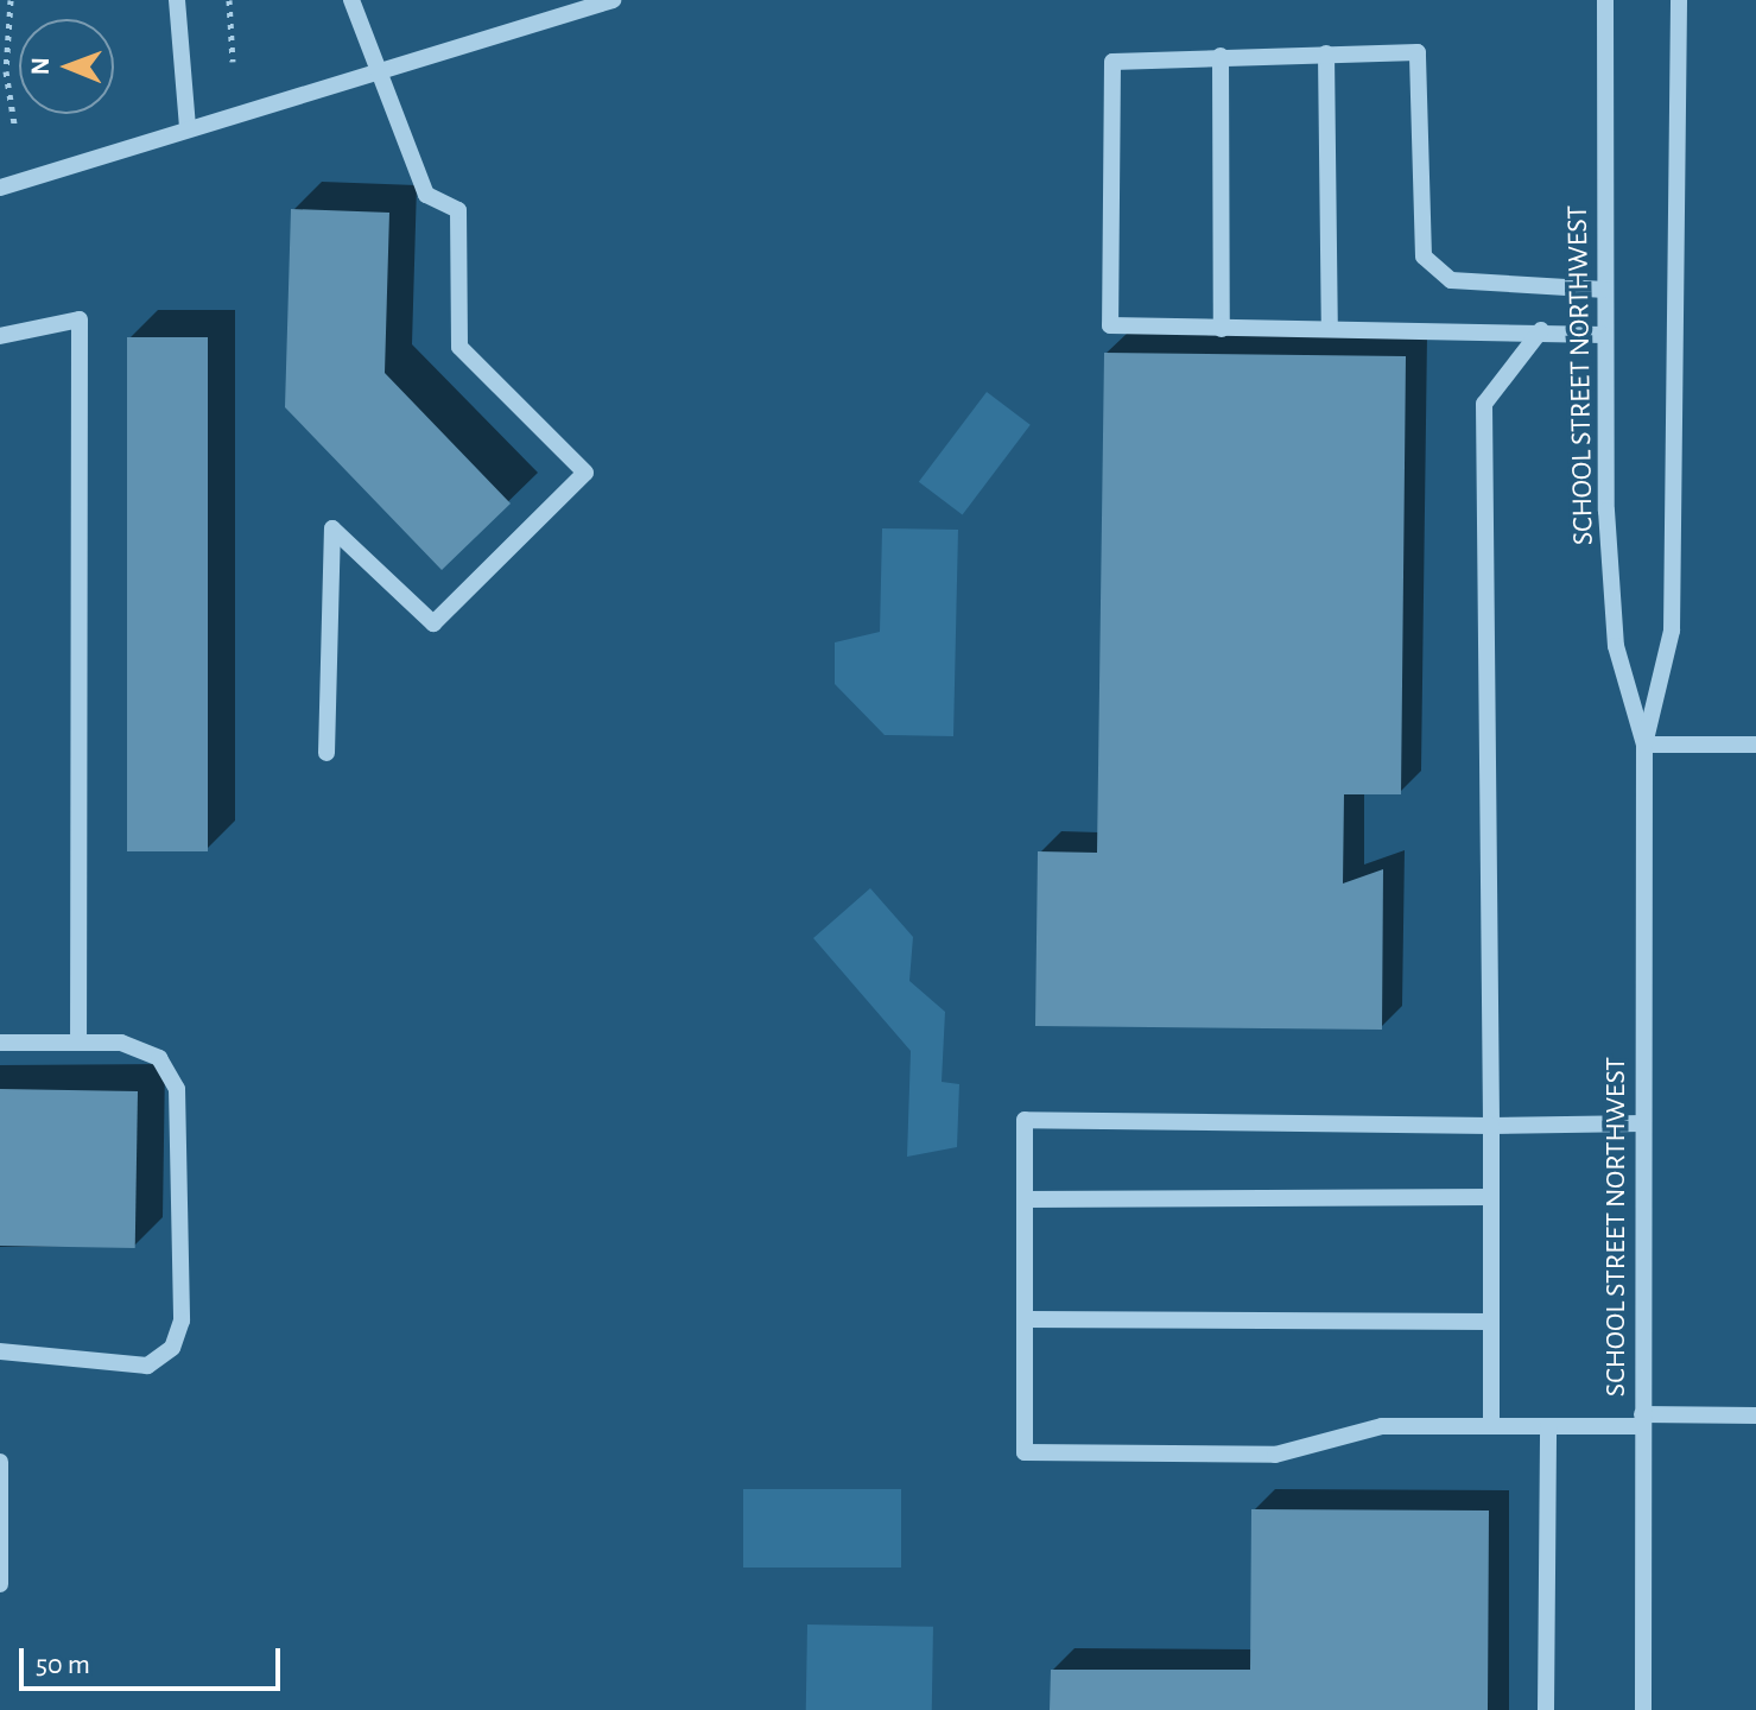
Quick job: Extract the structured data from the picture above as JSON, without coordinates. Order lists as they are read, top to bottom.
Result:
{
  "streets": {
    "street": ["SCHOOL STREET NORTHWEST"]
  },
  "scale_bar": "50 m",
  "north": "left"
}
